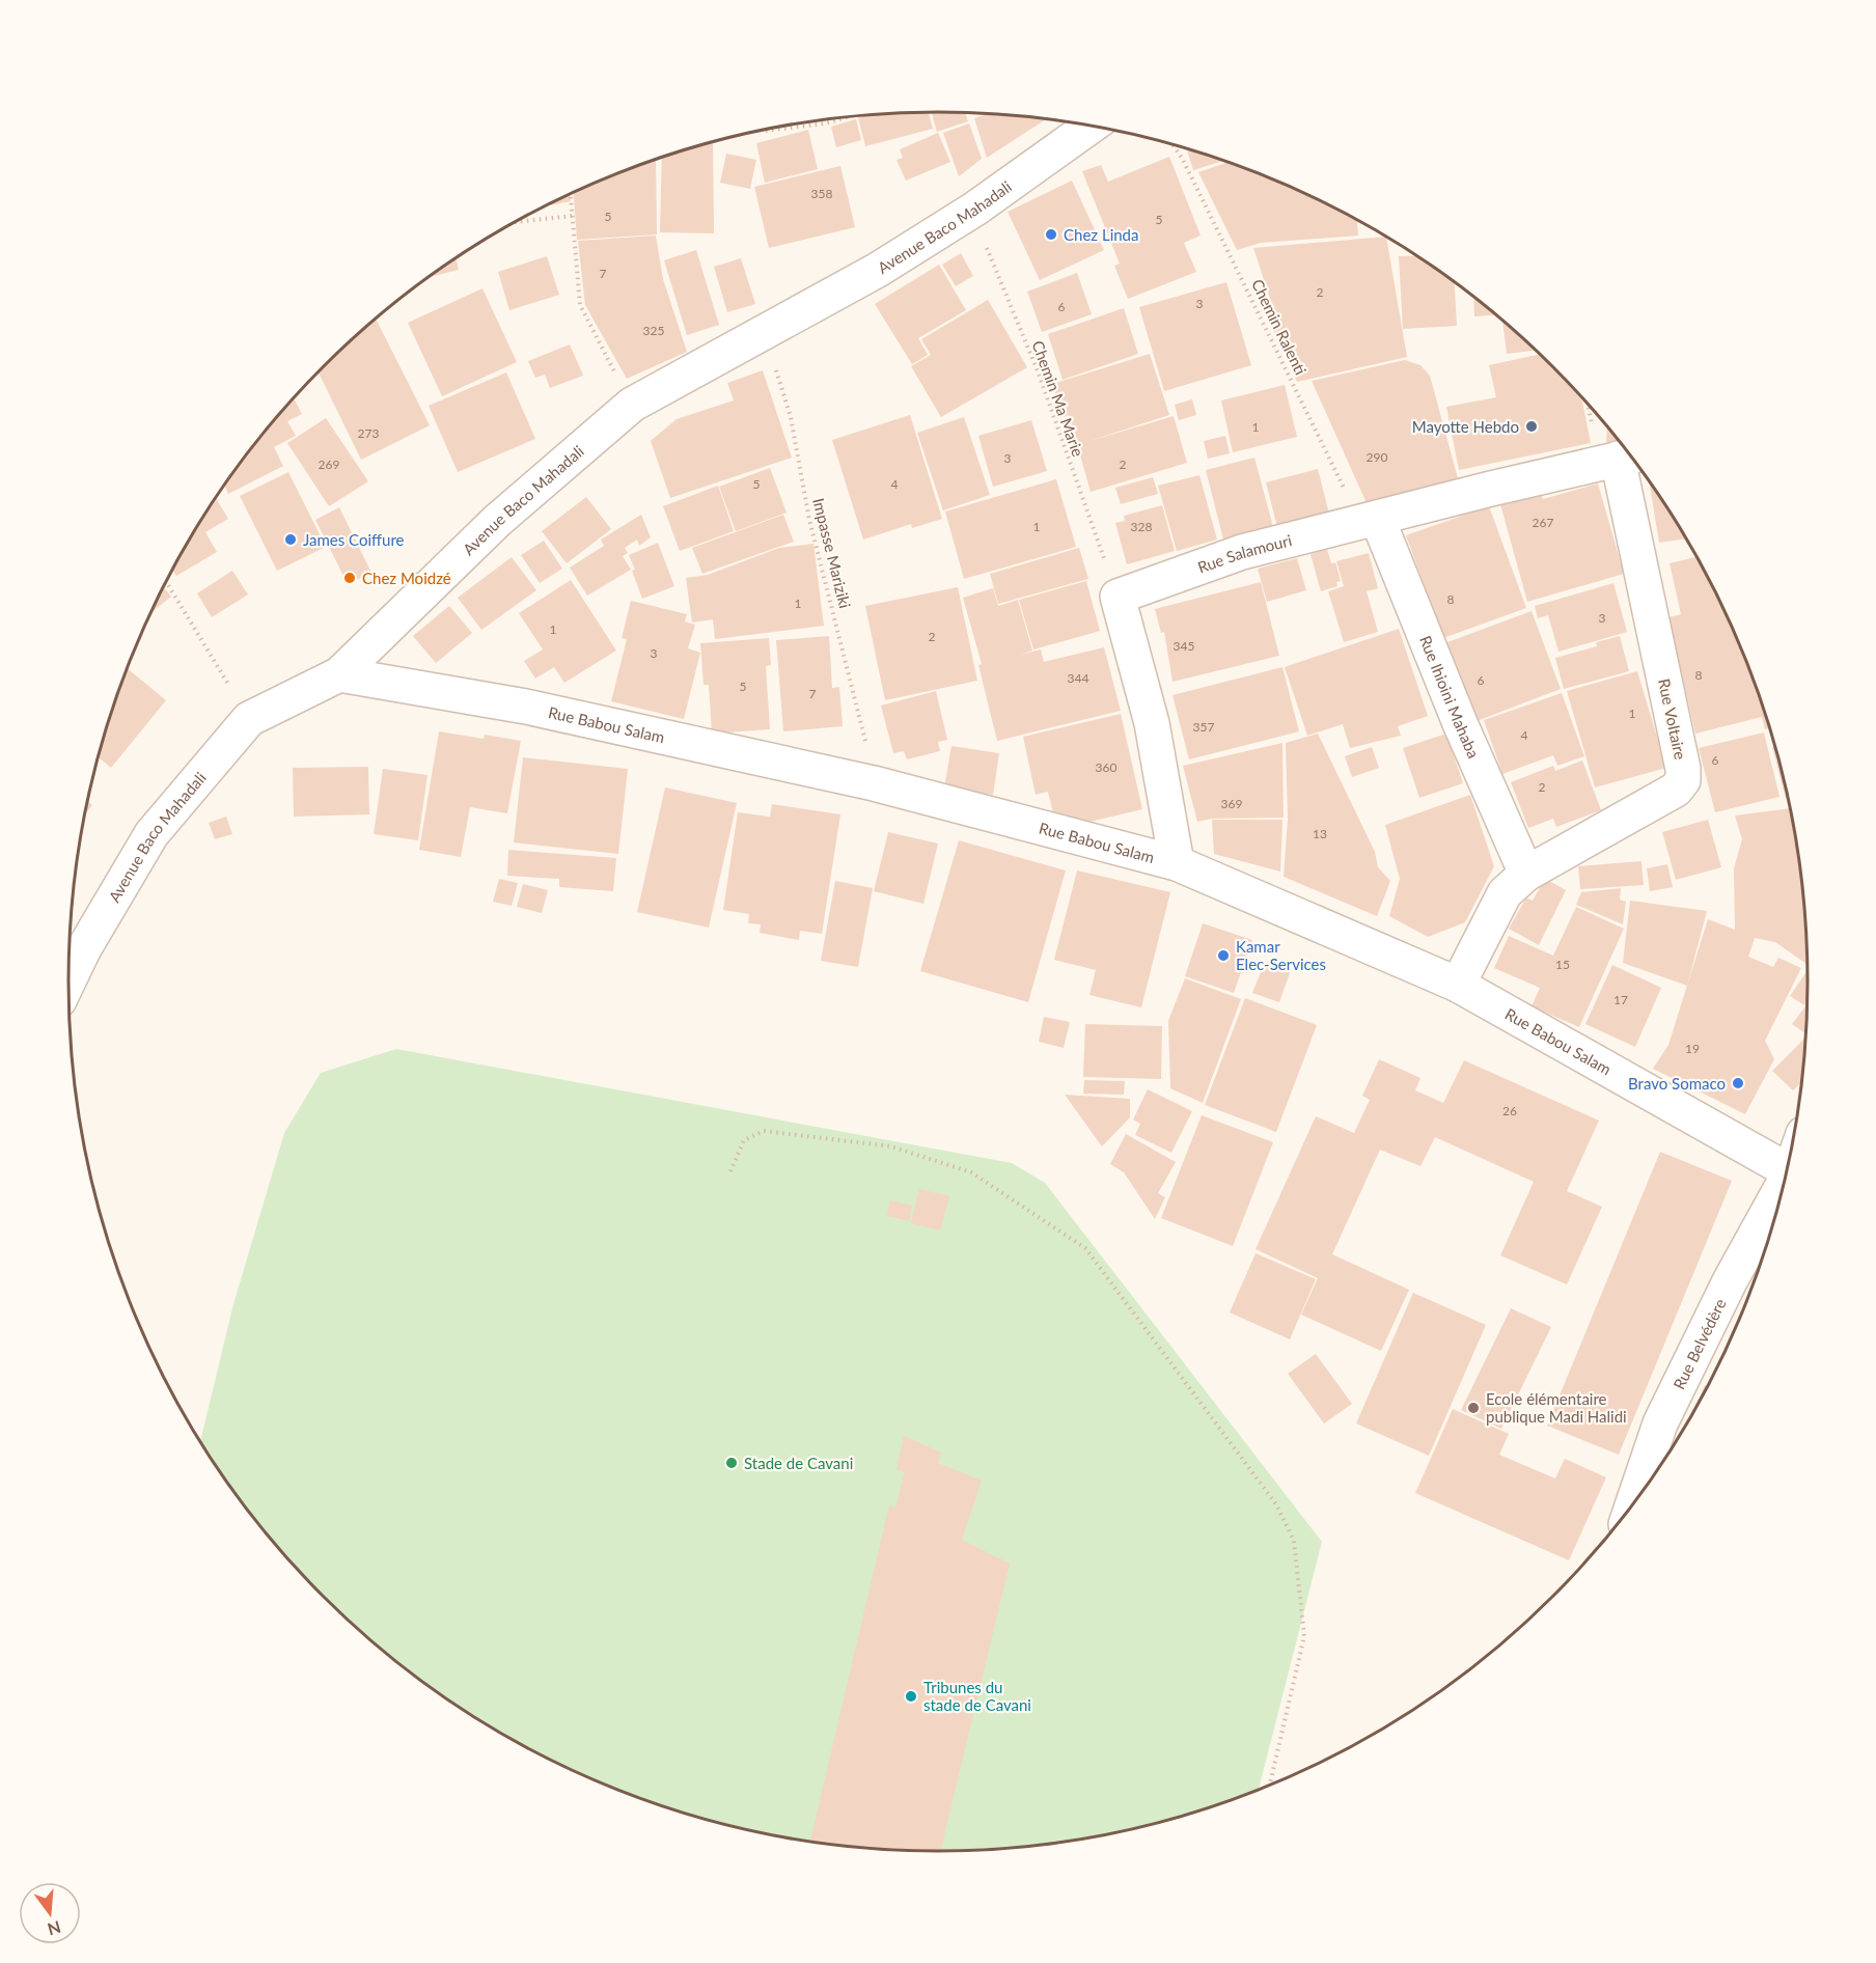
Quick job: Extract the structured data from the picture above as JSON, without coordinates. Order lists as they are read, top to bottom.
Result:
{
  "streets": {
    "street": [
      "Avenue Baco Mahadali",
      "Rue Salamouri",
      "Rue Ihioini Mahaba",
      "Rue Voltaire",
      "Rue Babou Salam",
      "Rue Belvédère"
    ],
    "path": ["Chemin Ralenti", "Chemin Ma Marie", "Impasse Mariziki"]
  },
  "crossings": [
    ["Avenue Baco Mahadali", "Chemin Ma Marie"],
    ["Avenue Baco Mahadali", "Impasse Mariziki"],
    ["Avenue Baco Mahadali", "Rue Babou Salam"],
    ["Chemin Ralenti", "Rue Salamouri"],
    ["Chemin Ralenti", "Rue Ihioini Mahaba"],
    ["Chemin Ma Marie", "Rue Salamouri"],
    ["Impasse Mariziki", "Rue Babou Salam"],
    ["Rue Salamouri", "Rue Ihioini Mahaba"],
    ["Rue Salamouri", "Rue Voltaire"],
    ["Rue Ihioini Mahaba", "Rue Voltaire"],
    ["Rue Voltaire", "Rue Babou Salam"]
  ],
  "places": [
    "Chez Linda",
    "Mayotte Hebdo",
    "James Coiffure",
    "Chez Moidzé",
    "Kamar Elec-Services",
    "Bravo Somaco",
    "Ecole élémentaire publique Madi Halidi",
    "Stade de Cavani",
    "Tribunes du stade de Cavani"
  ],
  "house_numbers": [
    "358",
    "5",
    "5",
    "7",
    "2",
    "3",
    "6",
    "325",
    "1",
    "273",
    "290",
    "3",
    "269",
    "2",
    "5",
    "4",
    "267",
    "1",
    "328",
    "8",
    "1",
    "3",
    "1",
    "2",
    "345",
    "3",
    "8",
    "344",
    "6",
    "5",
    "7",
    "1",
    "357",
    "4",
    "6",
    "360",
    "2",
    "369",
    "13",
    "15",
    "17",
    "19",
    "26"
  ],
  "north": "bottom"
}
